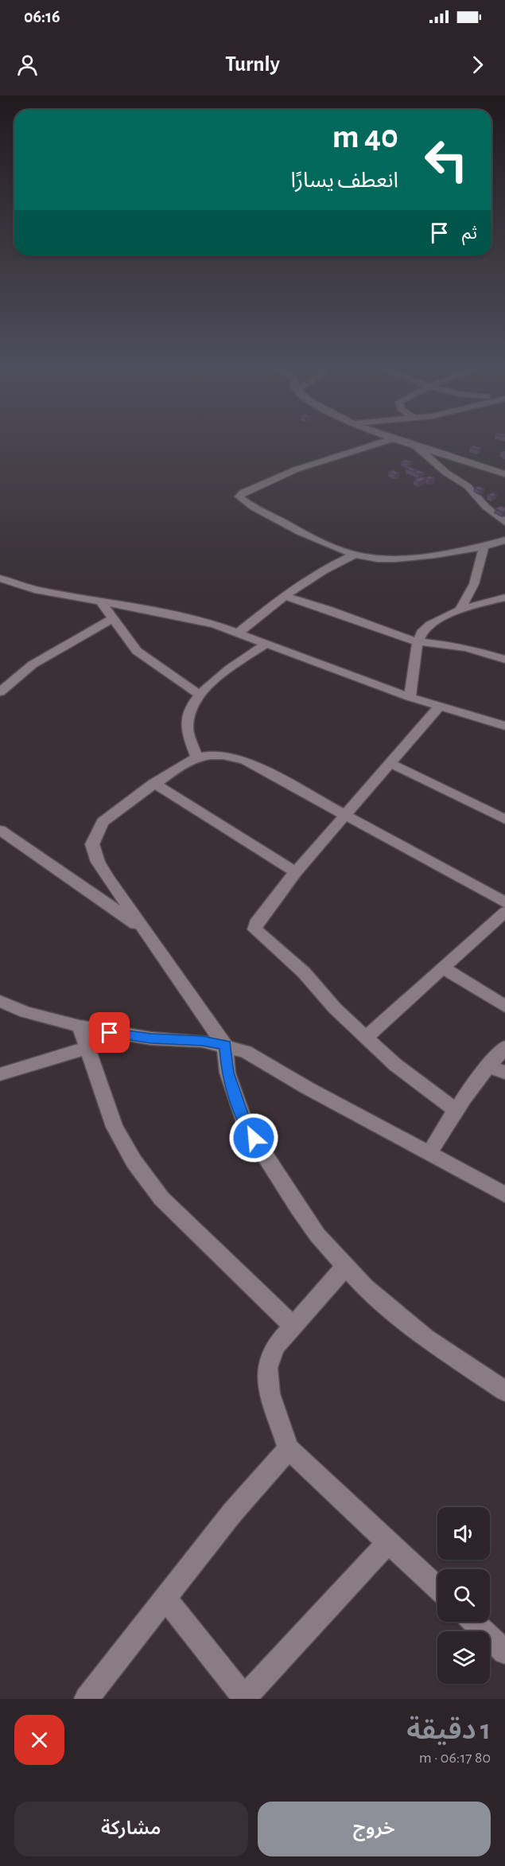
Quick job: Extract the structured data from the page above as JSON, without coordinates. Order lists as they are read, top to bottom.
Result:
{
  "page": {
    "status": "06:16",
    "header": "Turnly",
    "turn": ["40 m", "انعطف يسارًا"],
    "then": "ثم",
    "heading": ["1 دقيقة", "80 m · 06:17"],
    "buttons": ["خروج", "مشاركة"]
  }
}
